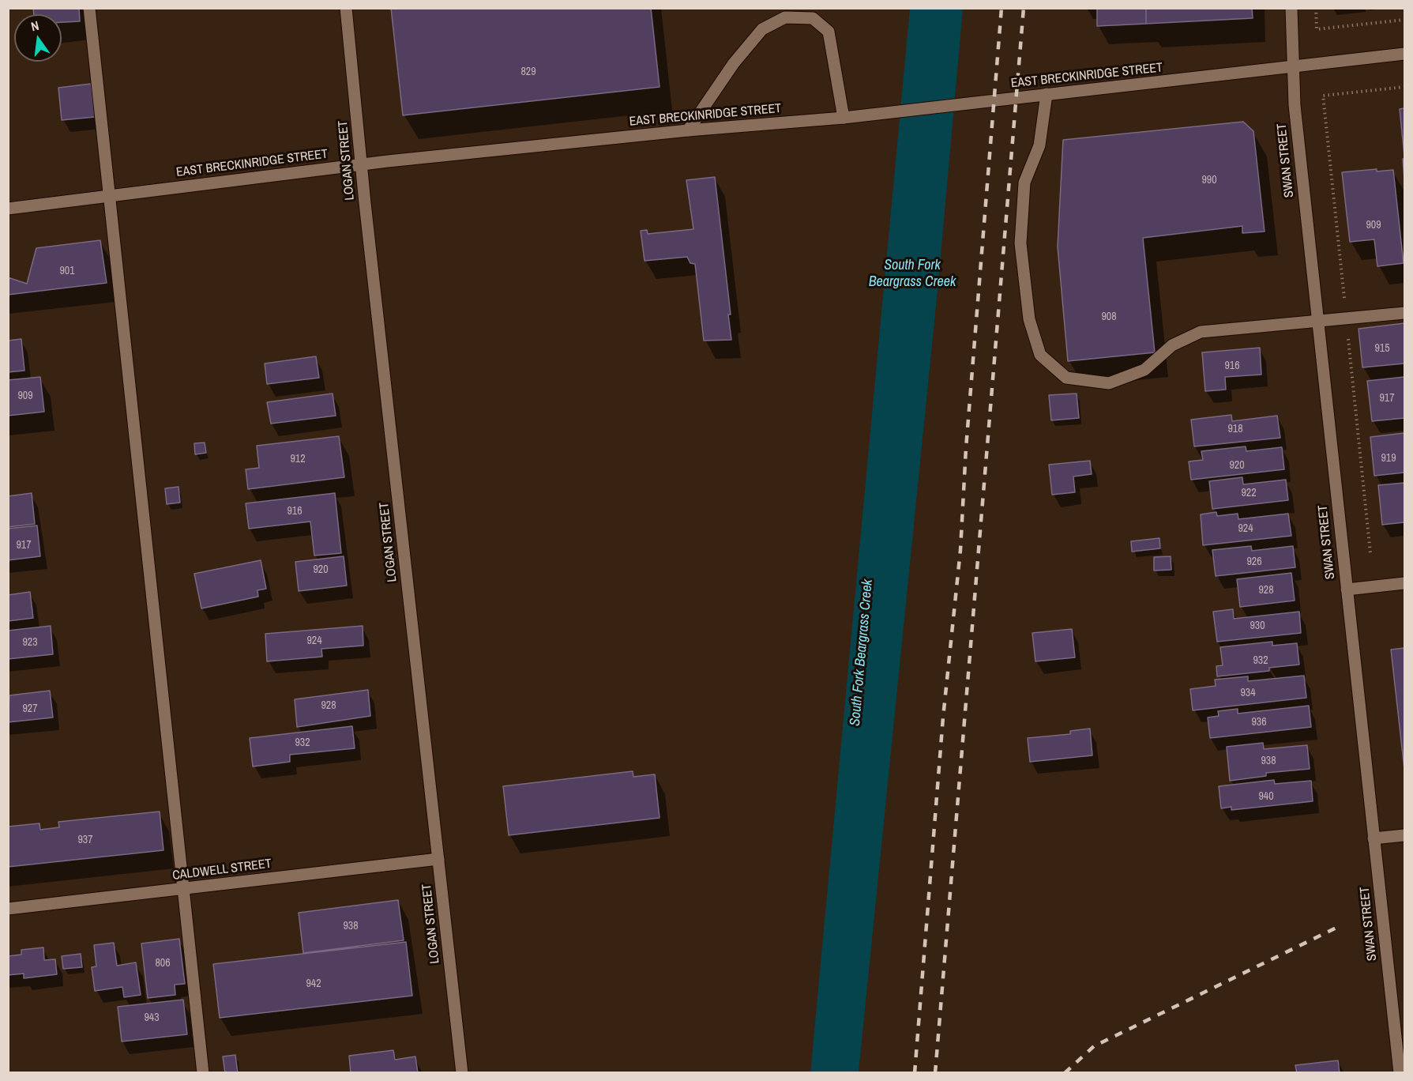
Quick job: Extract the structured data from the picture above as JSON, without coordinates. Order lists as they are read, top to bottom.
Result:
{
  "streets": {
    "street": [
      "EAST BRECKINRIDGE STREET",
      "LOGAN STREET",
      "SWAN STREET",
      "CALDWELL STREET"
    ]
  },
  "crossings": [
    ["EAST BRECKINRIDGE STREET", "LOGAN STREET"],
    ["EAST BRECKINRIDGE STREET", "SWAN STREET"],
    ["LOGAN STREET", "CALDWELL STREET"]
  ],
  "water": ["South Fork Beargrass Creek"],
  "house_numbers": [
    "829",
    "990",
    "909",
    "901",
    "908",
    "915",
    "916",
    "909",
    "917",
    "918",
    "919",
    "912",
    "920",
    "922",
    "916",
    "924",
    "917",
    "926",
    "920",
    "928",
    "930",
    "924",
    "923",
    "932",
    "934",
    "928",
    "927",
    "936",
    "932",
    "938",
    "940",
    "937",
    "938",
    "806",
    "942",
    "943"
  ],
  "north": "top"
}
